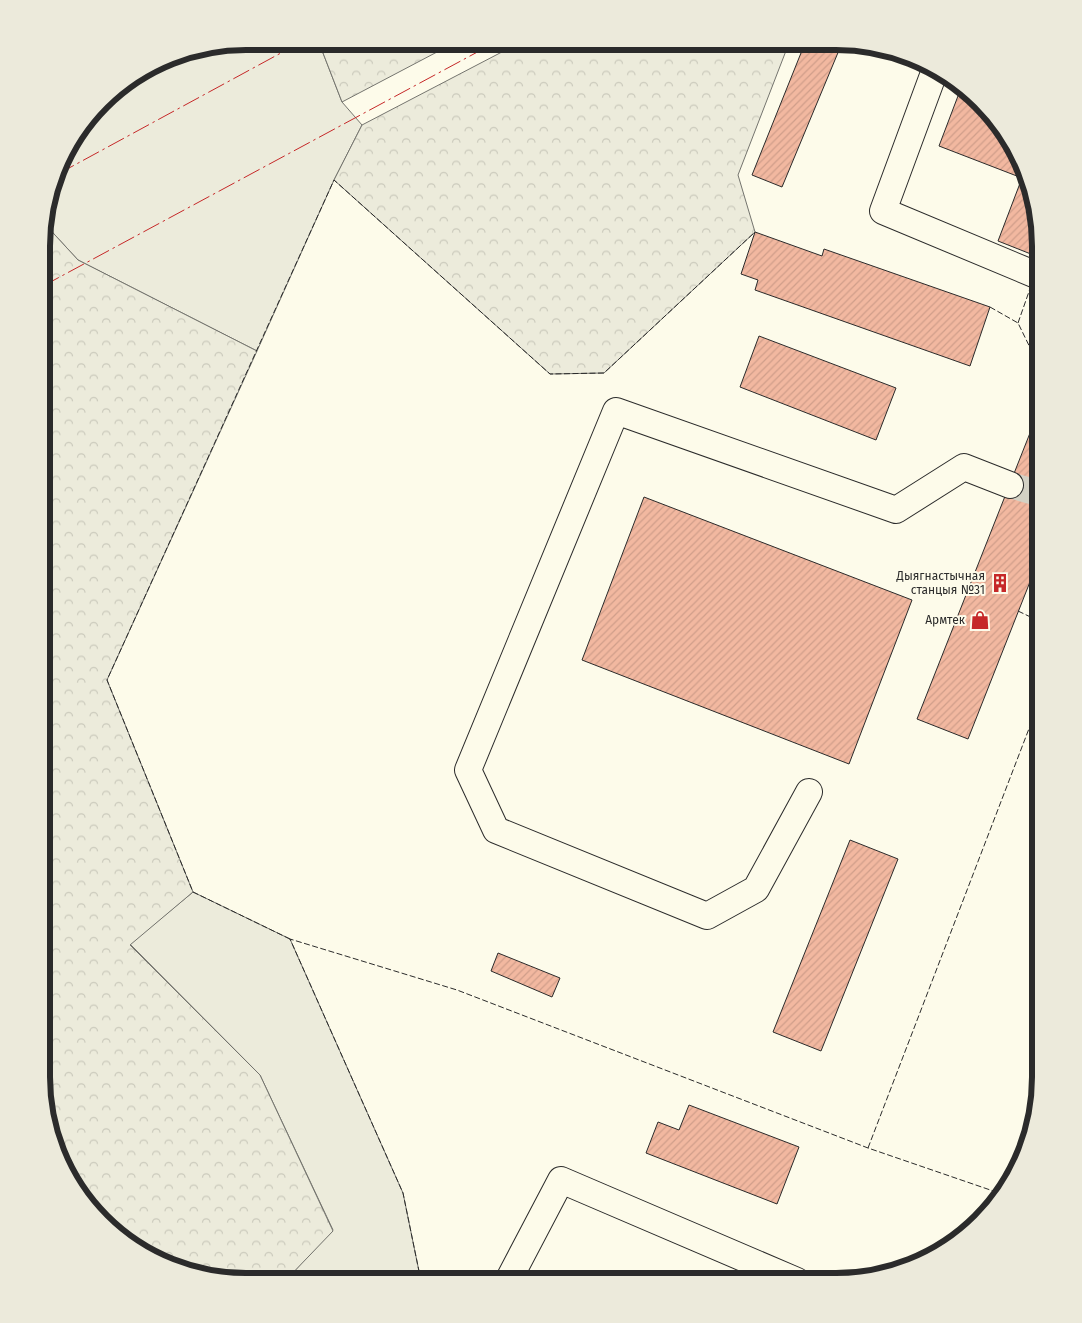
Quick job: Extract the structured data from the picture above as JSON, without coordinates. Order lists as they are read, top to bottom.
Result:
{
  "places": {
    "building": ["Дыягнастычная станцыя №31"],
    "shop": ["Армтек"]
  }
}
